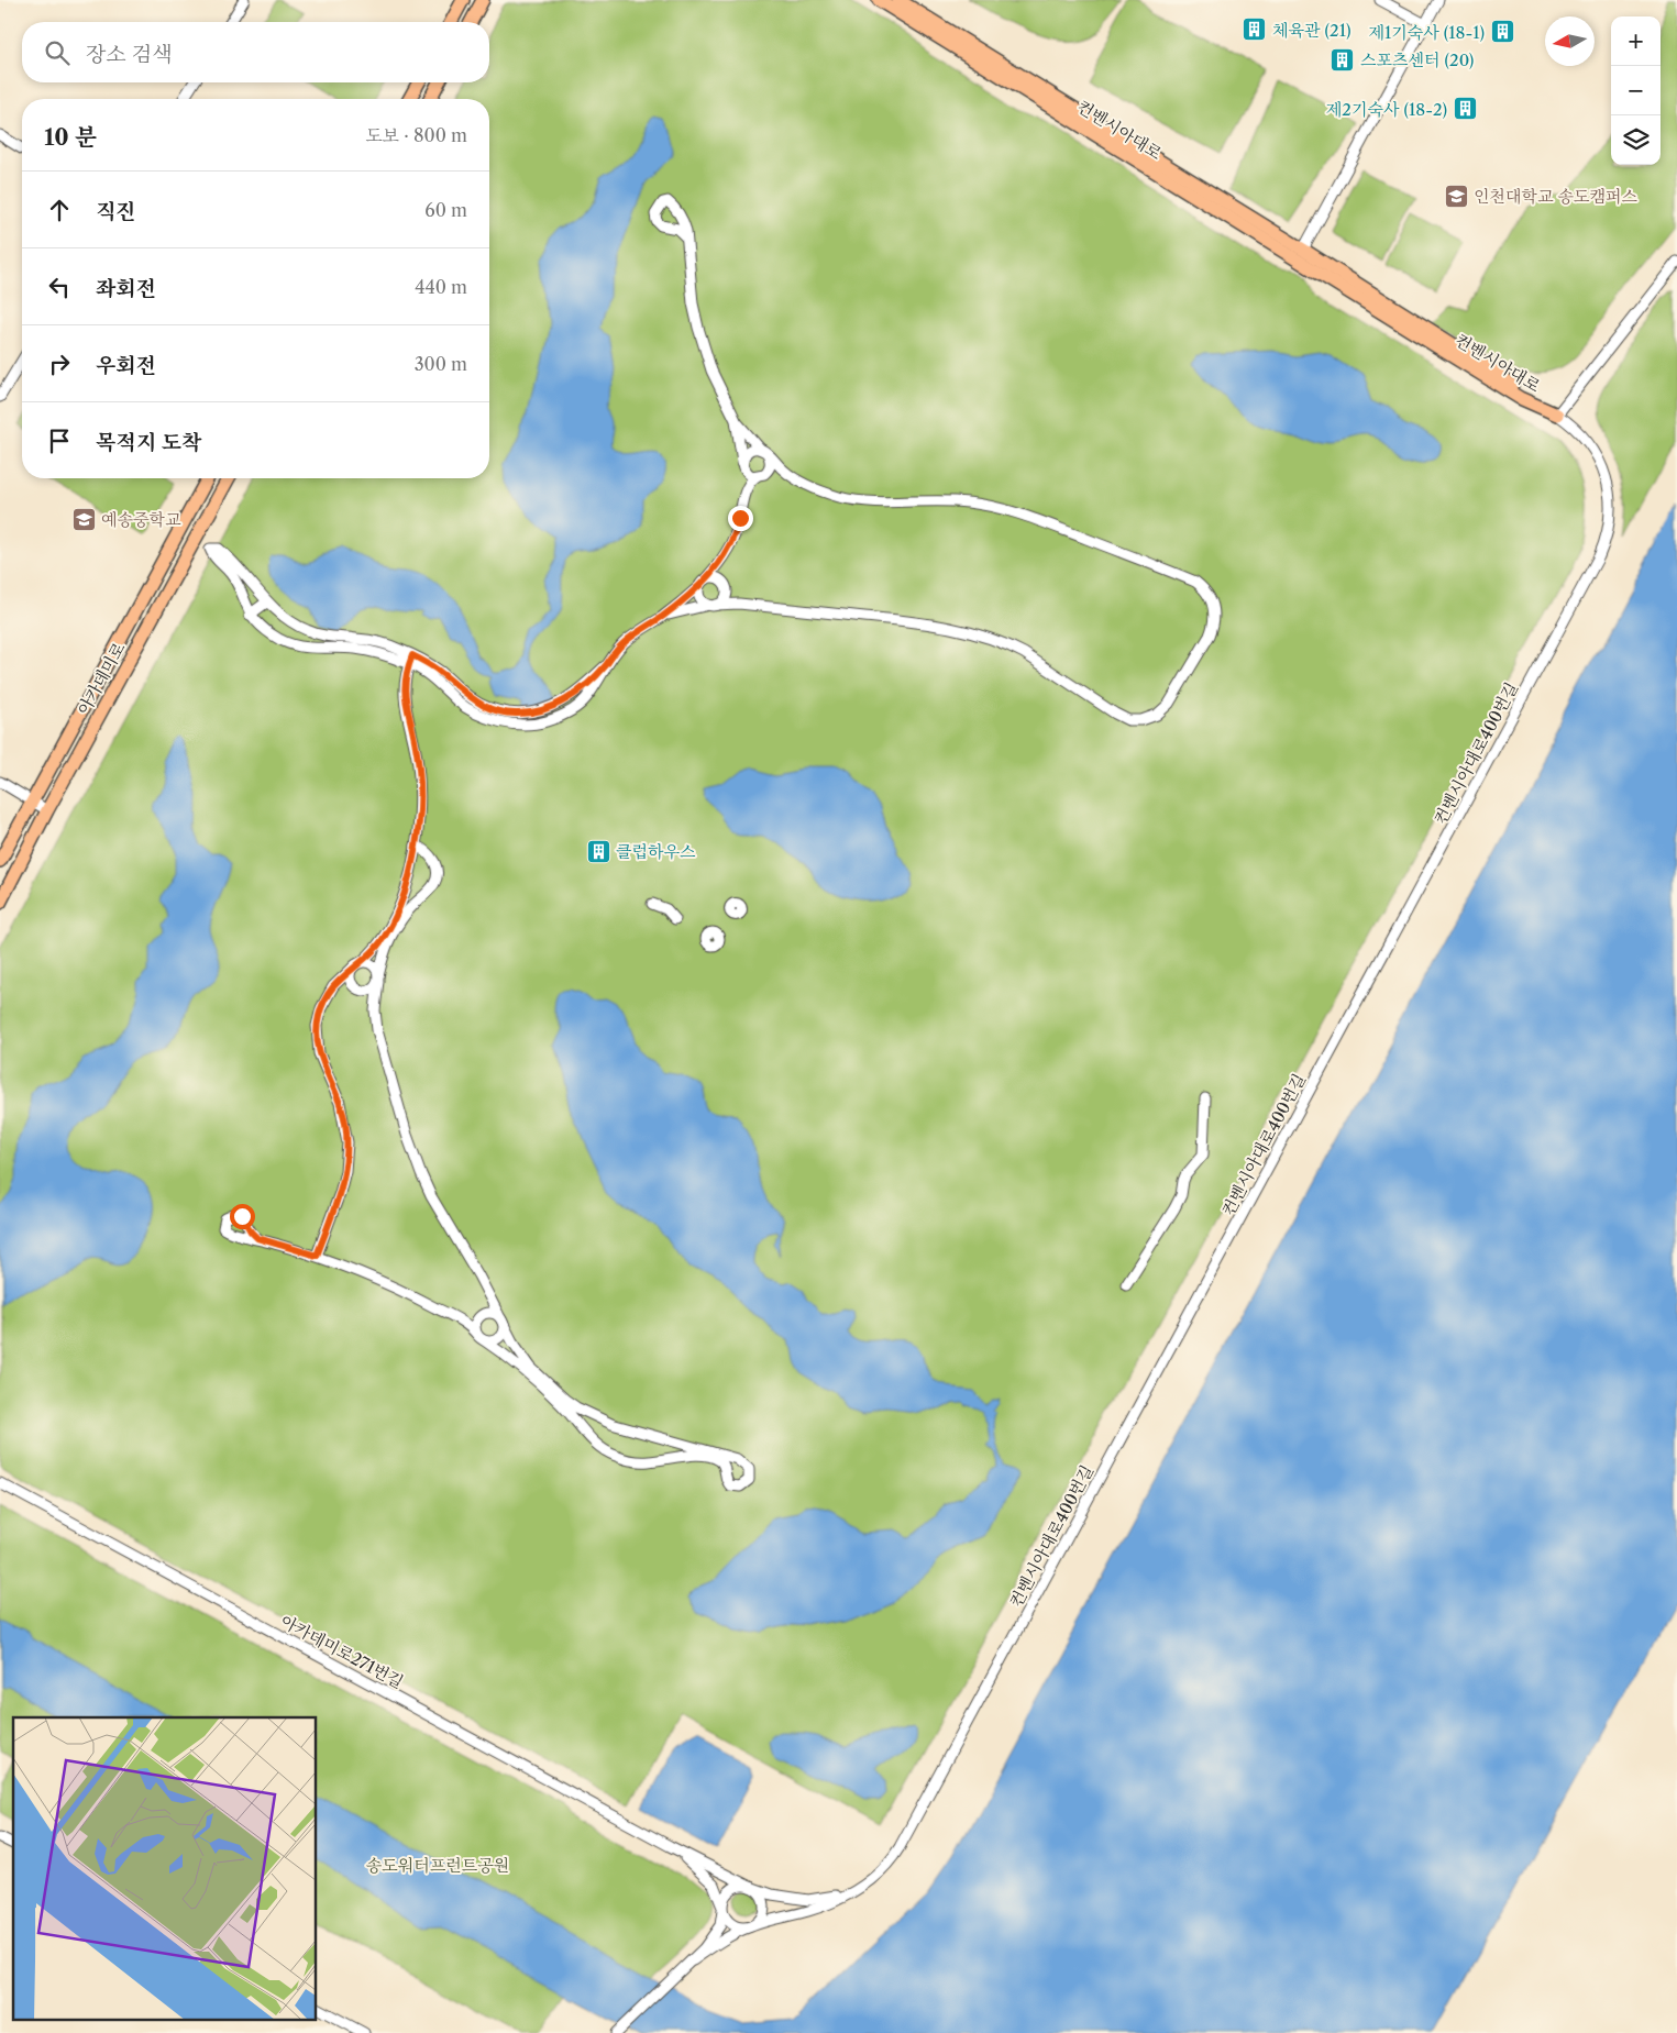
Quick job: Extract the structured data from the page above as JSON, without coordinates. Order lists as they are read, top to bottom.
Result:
{
  "streets": {
    "main road": ["컨벤시아대로", "아카데미로"],
    "street": ["컨벤시아대로400번길", "아카데미로271번길"]
  },
  "parks": ["송도워터프런트공원"],
  "places": {
    "building": [
      "체육관 (21)",
      "제1기숙사 (18-1)",
      "스포츠센터 (20)",
      "제2기숙사 (18-2)",
      "클럽하우스"
    ],
    "school or university": ["인천대학교 송도캠퍼스", "예송중학교"]
  },
  "north": "left",
  "page": {
    "map_buttons": ["+", "−"],
    "search": "장소 검색",
    "heading": ["10 분", "도보 · 800 m"],
    "list": [
      ["직진", "60 m"],
      ["좌회전", "440 m"],
      ["우회전", "300 m"],
      "목적지 도착"
    ]
  }
}
